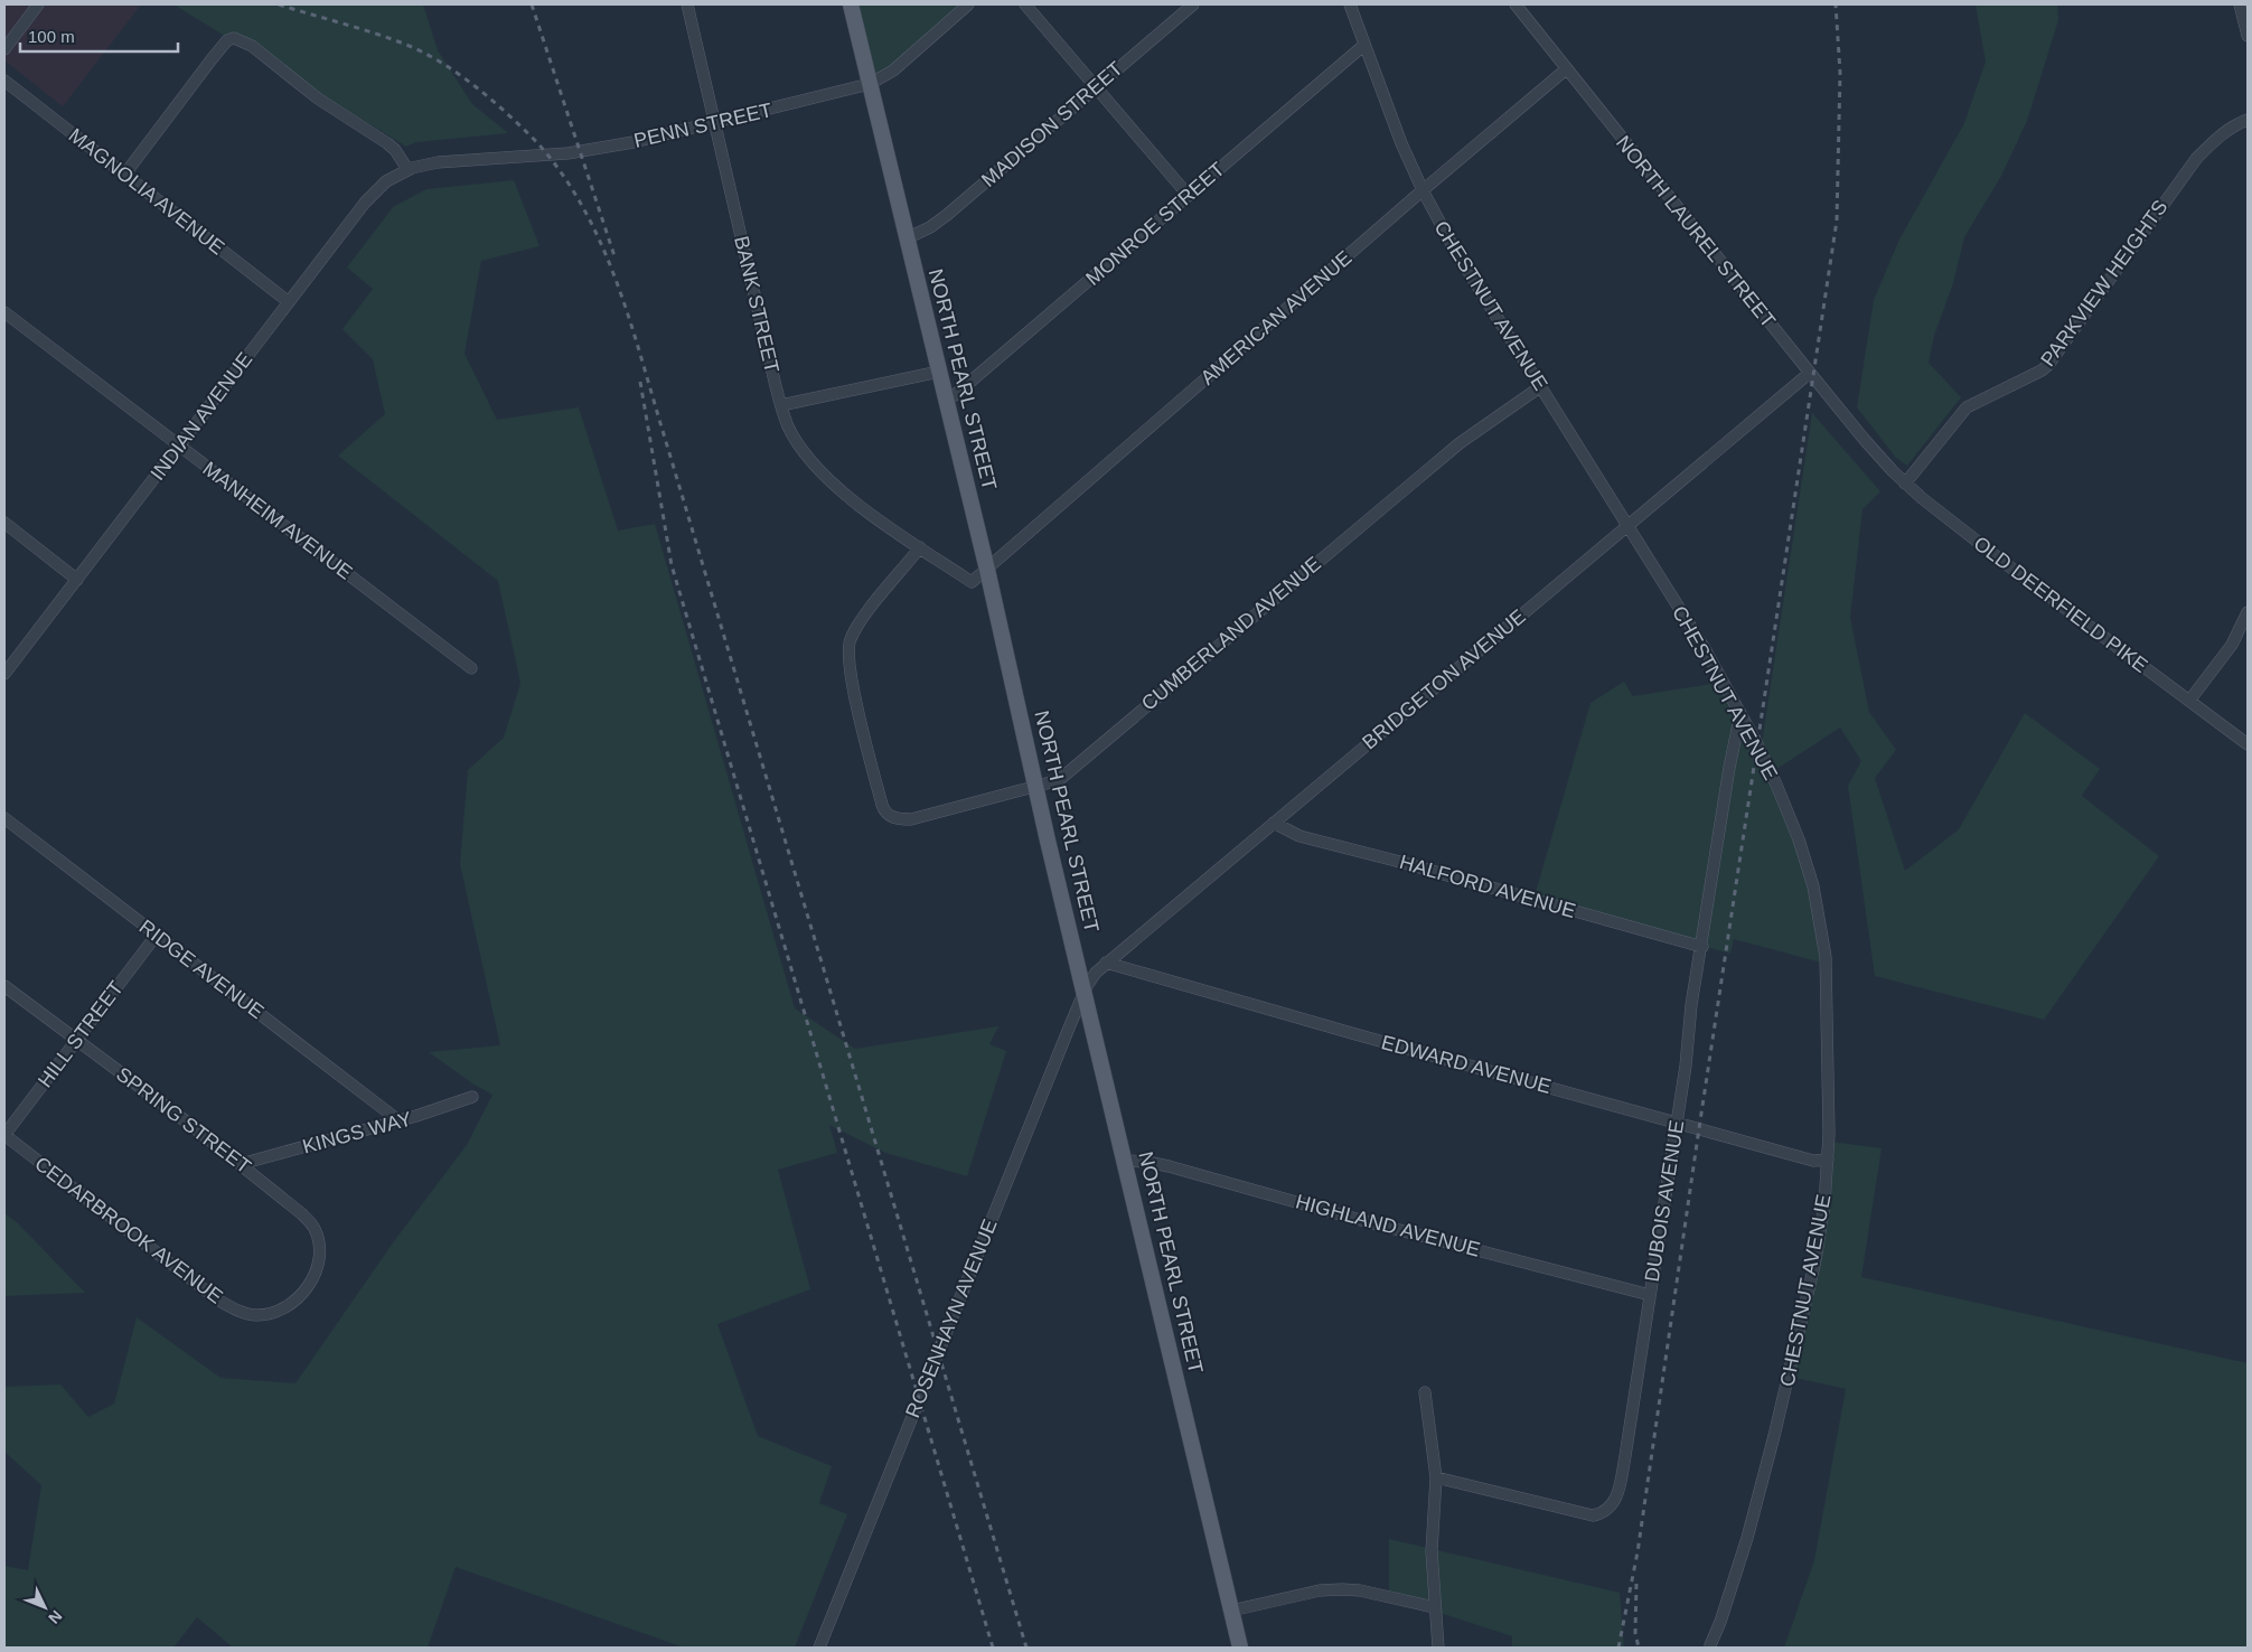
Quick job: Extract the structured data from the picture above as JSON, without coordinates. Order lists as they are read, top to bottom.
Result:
{
  "streets": {
    "main road": ["NORTH PEARL STREET"],
    "street": [
      "MADISON STREET",
      "PENN STREET",
      "MAGNOLIA AVENUE",
      "MONROE STREET",
      "NORTH LAUREL STREET",
      "PARKVIEW HEIGHTS",
      "BANK STREET",
      "CHESTNUT AVENUE",
      "AMERICAN AVENUE",
      "INDIAN AVENUE",
      "MANHEIM AVENUE",
      "OLD DEERFIELD PIKE",
      "CUMBERLAND AVENUE",
      "BRIDGETON AVENUE",
      "HALFORD AVENUE",
      "RIDGE AVENUE",
      "HILL STREET",
      "EDWARD AVENUE",
      "SPRING STREET",
      "KINGS WAY",
      "DUBOIS AVENUE",
      "HIGHLAND AVENUE",
      "CEDARBROOK AVENUE",
      "ROSENHAYN AVENUE"
    ]
  },
  "crossings": [
    ["MADISON STREET", "NORTH PEARL STREET"],
    ["PENN STREET", "BANK STREET"],
    ["PENN STREET", "NORTH PEARL STREET"],
    ["PENN STREET", "INDIAN AVENUE"],
    ["MAGNOLIA AVENUE", "INDIAN AVENUE"],
    ["MONROE STREET", "CHESTNUT AVENUE"],
    ["MONROE STREET", "NORTH PEARL STREET"],
    ["NORTH LAUREL STREET", "AMERICAN AVENUE"],
    ["NORTH LAUREL STREET", "OLD DEERFIELD PIKE"],
    ["NORTH LAUREL STREET", "BRIDGETON AVENUE"],
    ["PARKVIEW HEIGHTS", "OLD DEERFIELD PIKE"],
    ["BANK STREET", "AMERICAN AVENUE"],
    ["BANK STREET", "NORTH PEARL STREET"],
    ["BANK STREET", "CUMBERLAND AVENUE"],
    ["CHESTNUT AVENUE", "AMERICAN AVENUE"],
    ["CHESTNUT AVENUE", "CUMBERLAND AVENUE"],
    ["CHESTNUT AVENUE", "BRIDGETON AVENUE"],
    ["CHESTNUT AVENUE", "EDWARD AVENUE"],
    ["CHESTNUT AVENUE", "DUBOIS AVENUE"],
    ["AMERICAN AVENUE", "NORTH PEARL STREET"],
    ["NORTH PEARL STREET", "CUMBERLAND AVENUE"],
    ["NORTH PEARL STREET", "BRIDGETON AVENUE"],
    ["NORTH PEARL STREET", "HIGHLAND AVENUE"],
    ["NORTH PEARL STREET", "ROSENHAYN AVENUE"],
    ["INDIAN AVENUE", "MANHEIM AVENUE"],
    ["BRIDGETON AVENUE", "HALFORD AVENUE"],
    ["BRIDGETON AVENUE", "EDWARD AVENUE"],
    ["BRIDGETON AVENUE", "ROSENHAYN AVENUE"],
    ["HALFORD AVENUE", "DUBOIS AVENUE"],
    ["RIDGE AVENUE", "HILL STREET"],
    ["RIDGE AVENUE", "KINGS WAY"],
    ["HILL STREET", "SPRING STREET"],
    ["HILL STREET", "CEDARBROOK AVENUE"],
    ["EDWARD AVENUE", "DUBOIS AVENUE"],
    ["SPRING STREET", "KINGS WAY"],
    ["SPRING STREET", "CEDARBROOK AVENUE"],
    ["DUBOIS AVENUE", "HIGHLAND AVENUE"]
  ],
  "scale_bar": "100 m",
  "north": "bottom right"
}
